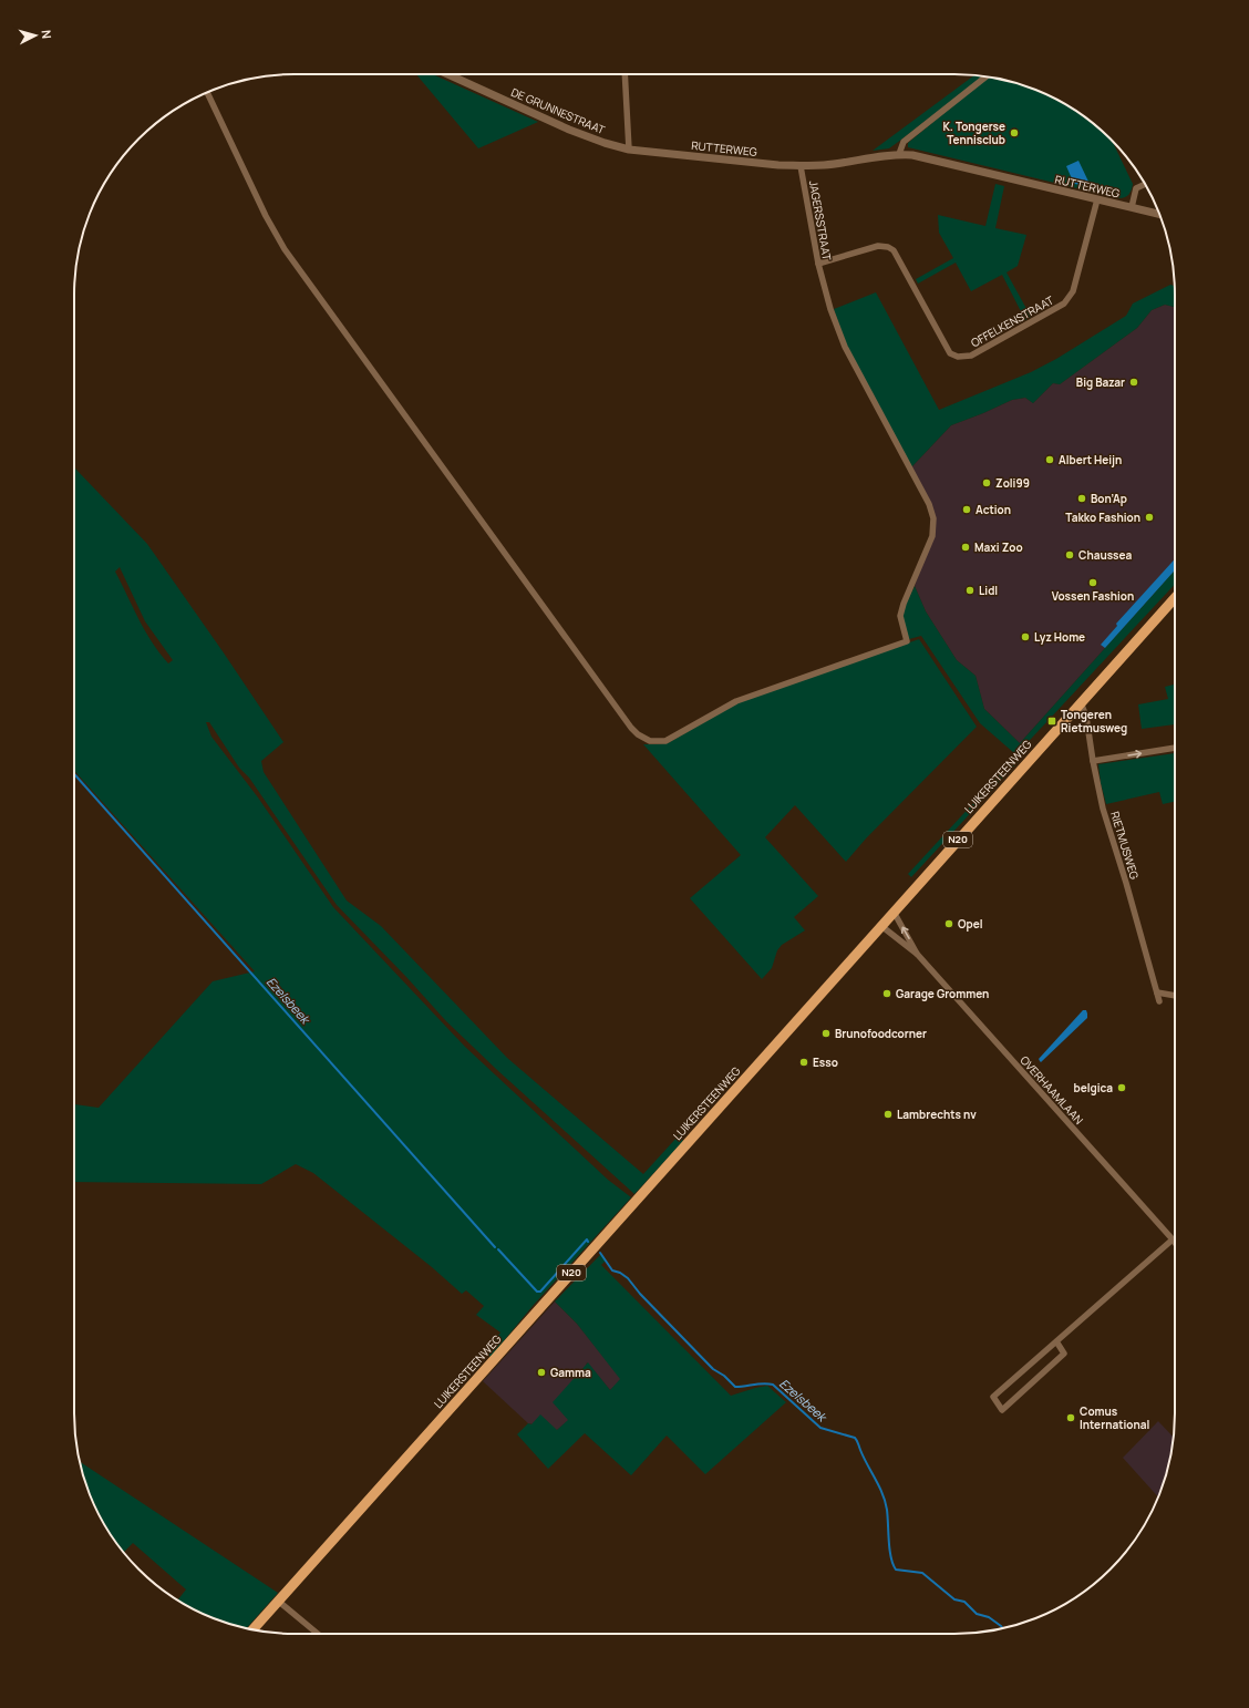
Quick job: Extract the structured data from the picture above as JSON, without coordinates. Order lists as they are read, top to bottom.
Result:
{
  "streets": {
    "main road": ["LUIKERSTEENWEG", "N20"],
    "street": [
      "DE GRUNNESTRAAT",
      "RUTTERWEG",
      "JAGERSSTRAAT",
      "OFFELKENSTRAAT",
      "RIETMUSWEG",
      "OVERHAAMLAAN"
    ]
  },
  "crossings": [
    ["DE GRUNNESTRAAT", "RUTTERWEG"],
    ["RUTTERWEG", "JAGERSSTRAAT"],
    ["RUTTERWEG", "OFFELKENSTRAAT"],
    ["JAGERSSTRAAT", "OFFELKENSTRAAT"],
    ["LUIKERSTEENWEG", "RIETMUSWEG"],
    ["LUIKERSTEENWEG", "OVERHAAMLAAN"]
  ],
  "water": ["Ezelsbeek"],
  "places": {
    "other": [
      "K. Tongerse Tennisclub",
      "Big Bazar",
      "Albert Heijn",
      "Zoli99",
      "Bon’Ap",
      "Action",
      "Takko Fashion",
      "Maxi Zoo",
      "Chaussea",
      "Vossen Fashion",
      "Lidl",
      "Lyz Home",
      "Opel",
      "Garage Grommen",
      "Brunofoodcorner",
      "Esso",
      "belgica",
      "Lambrechts nv",
      "Gamma",
      "Comus International"
    ],
    "transit": ["Tongeren Rietmusweg"]
  },
  "north": "right"
}
